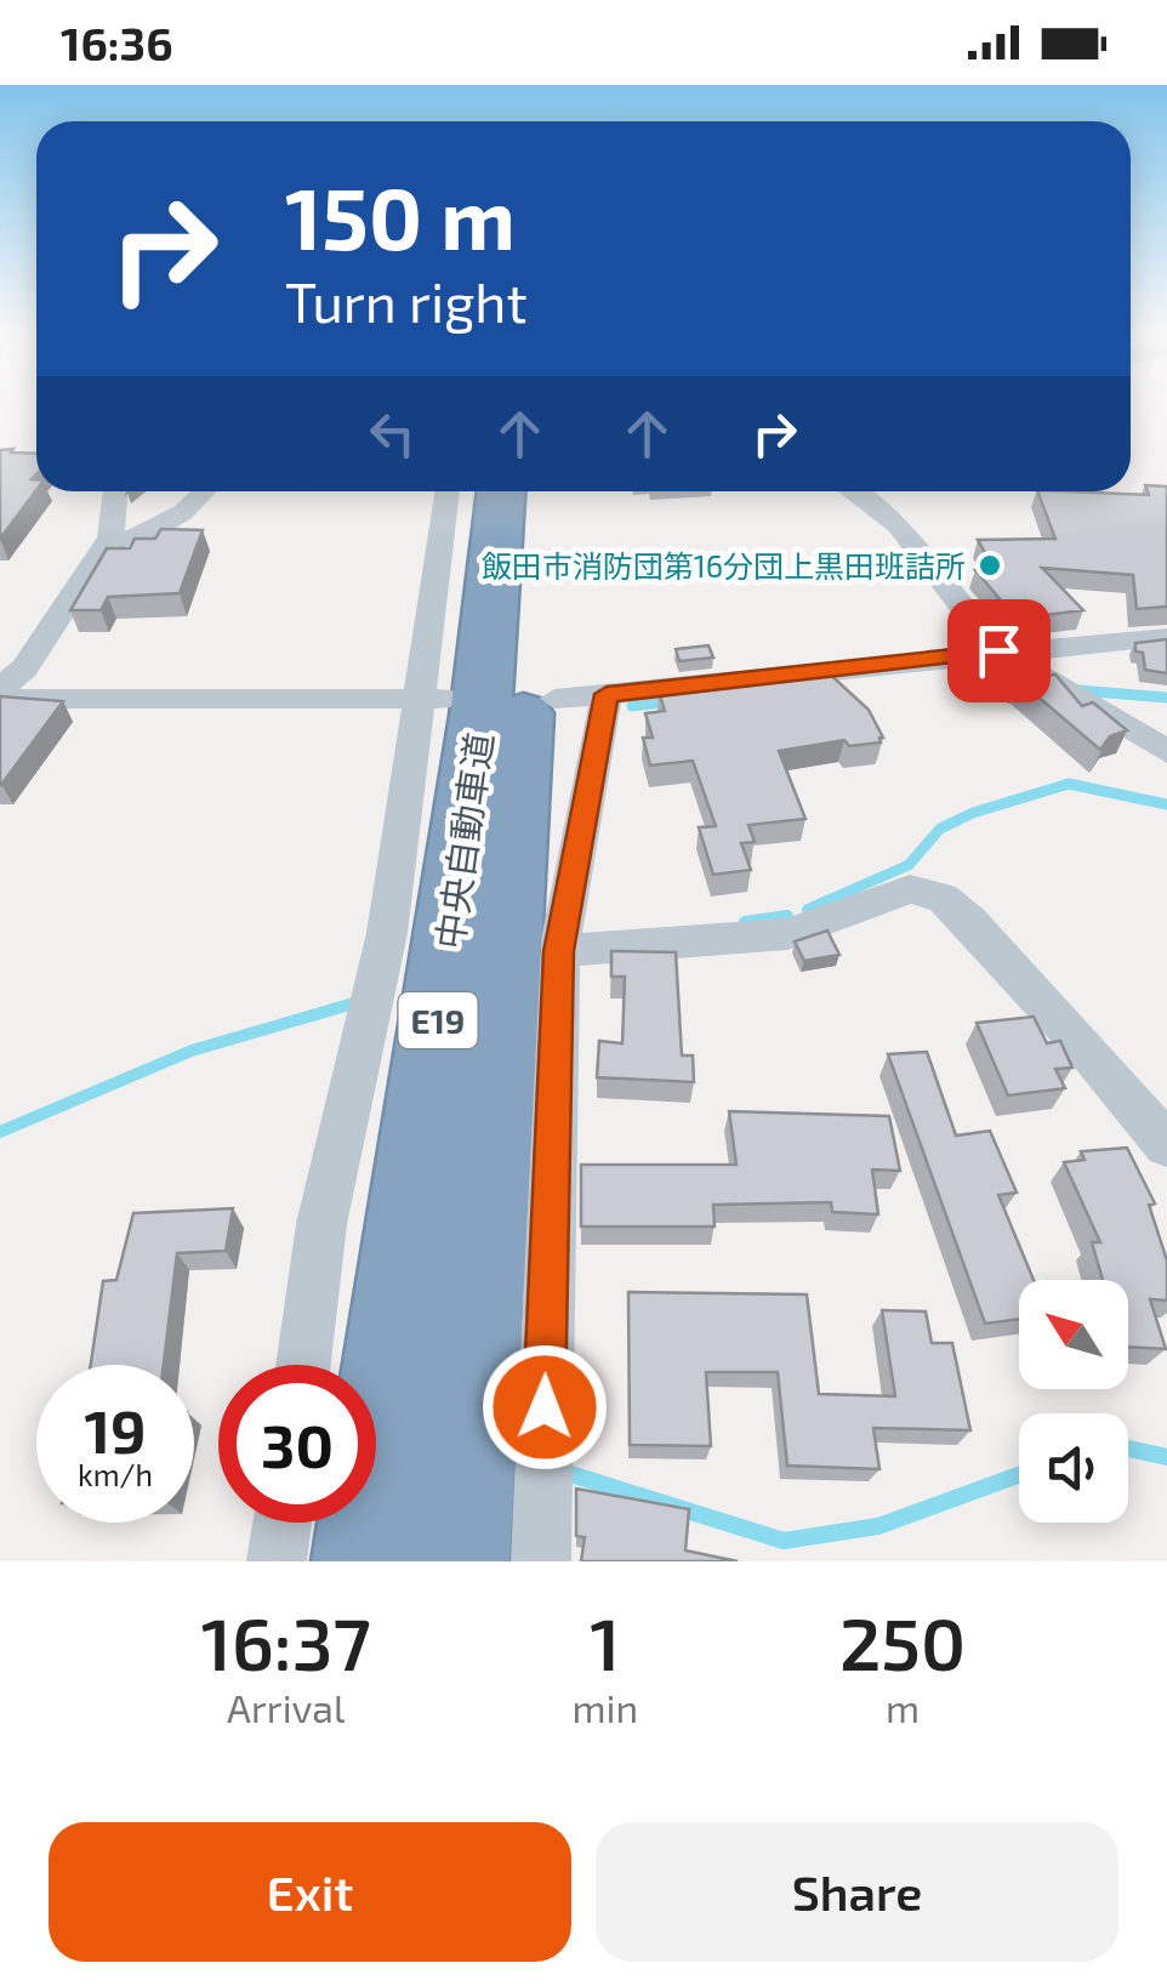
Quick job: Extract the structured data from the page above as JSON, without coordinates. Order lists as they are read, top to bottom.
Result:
{
  "streets": {
    "highway": ["中央自動車道", "E19"]
  },
  "places": ["飯田市消防団第16分団上黒田班詰所"],
  "north": "top left",
  "page": {
    "status": "16:36",
    "turn": ["150 m", "Turn right"],
    "speed": "19 km/h",
    "limit": "30",
    "eta": [
      "16:37",
      "Arrival",
      "1",
      "min",
      "250",
      "m"
    ],
    "buttons": ["Exit", "Share"]
  }
}
